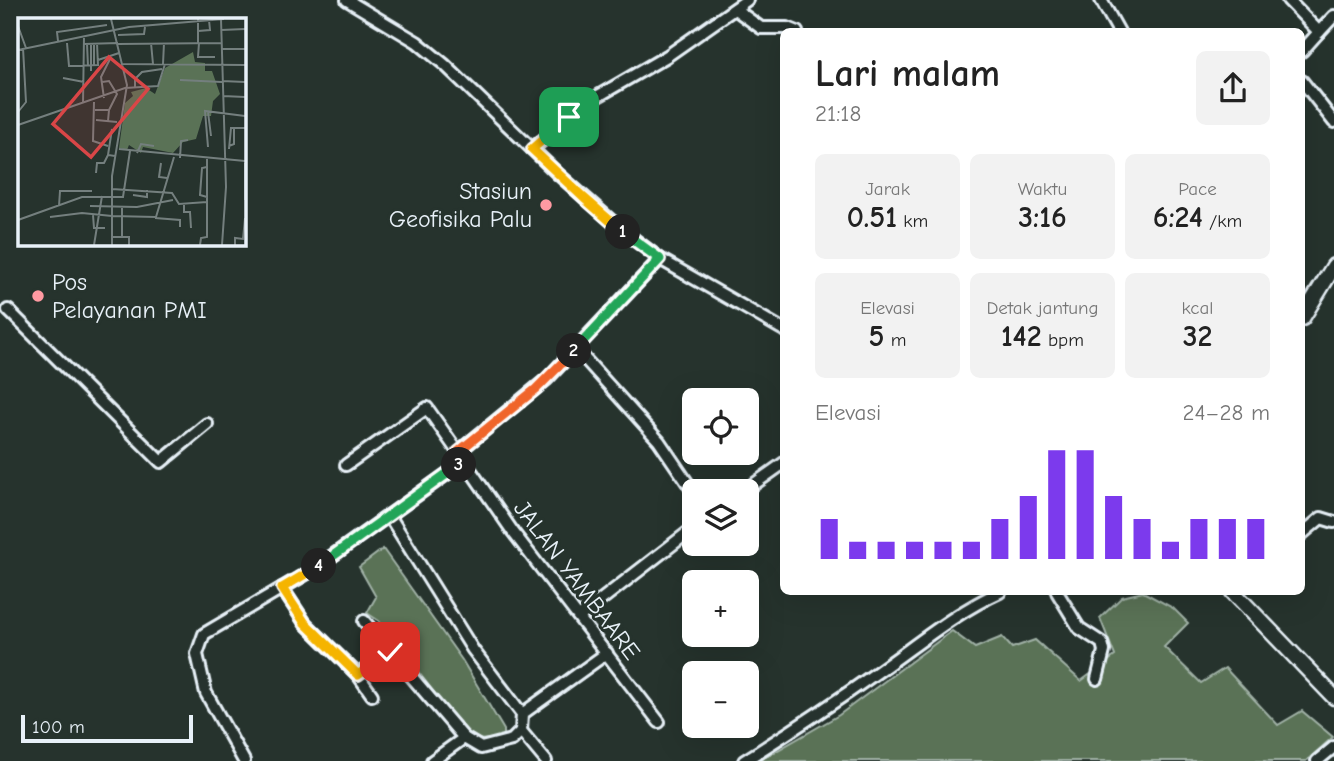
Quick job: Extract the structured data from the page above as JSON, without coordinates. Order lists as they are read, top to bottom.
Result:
{
  "streets": {
    "street": ["JALAN YAMBAARE"]
  },
  "places": ["Stasiun Geofisika Palu", "Pos Pelayanan PMI"],
  "scale_bar": "100 m",
  "page": {
    "heading": ["Lari malam", "21:18"],
    "stats": [
      ["Jarak", "0.51 km"],
      ["Waktu", "3:16"],
      ["Pace", "6:24 /km"],
      ["Elevasi", "5 m"],
      ["Detak jantung", "142 bpm"],
      ["kcal", "32"]
    ],
    "pins": [
      "1",
      "2",
      "3",
      "4"
    ],
    "chart": ["Elevasi", "24–28 m"],
    "map_buttons": ["+", "−"],
    "scale": "100 m"
  }
}
